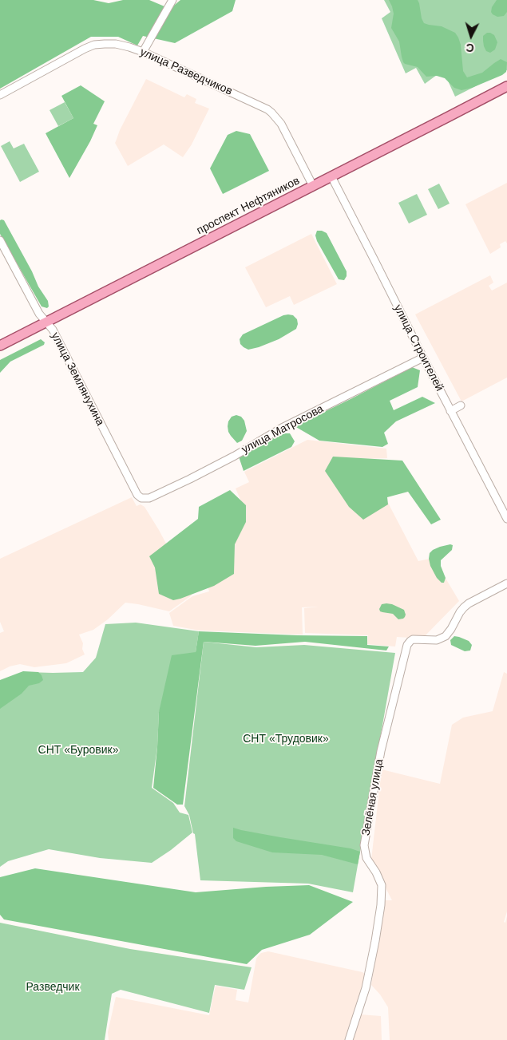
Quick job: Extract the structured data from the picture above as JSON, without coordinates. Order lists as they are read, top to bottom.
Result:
{
  "streets": {
    "main road": ["проспект Нефтяников"],
    "street": [
      "улица Разведчиков",
      "улица Строителей",
      "улица Землянухина",
      "улица Матросова",
      "Зелёная улица"
    ]
  },
  "crossings": [
    ["улица Разведчиков", "проспект Нефтяников"],
    ["проспект Нефтяников", "улица Строителей"],
    ["проспект Нефтяников", "улица Землянухина"],
    ["улица Строителей", "улица Матросова"],
    ["улица Землянухина", "улица Матросова"]
  ],
  "parks": ["СНТ «Трудовик»", "СНТ «Буровик»", "Разведчик"],
  "north": "bottom"
}
